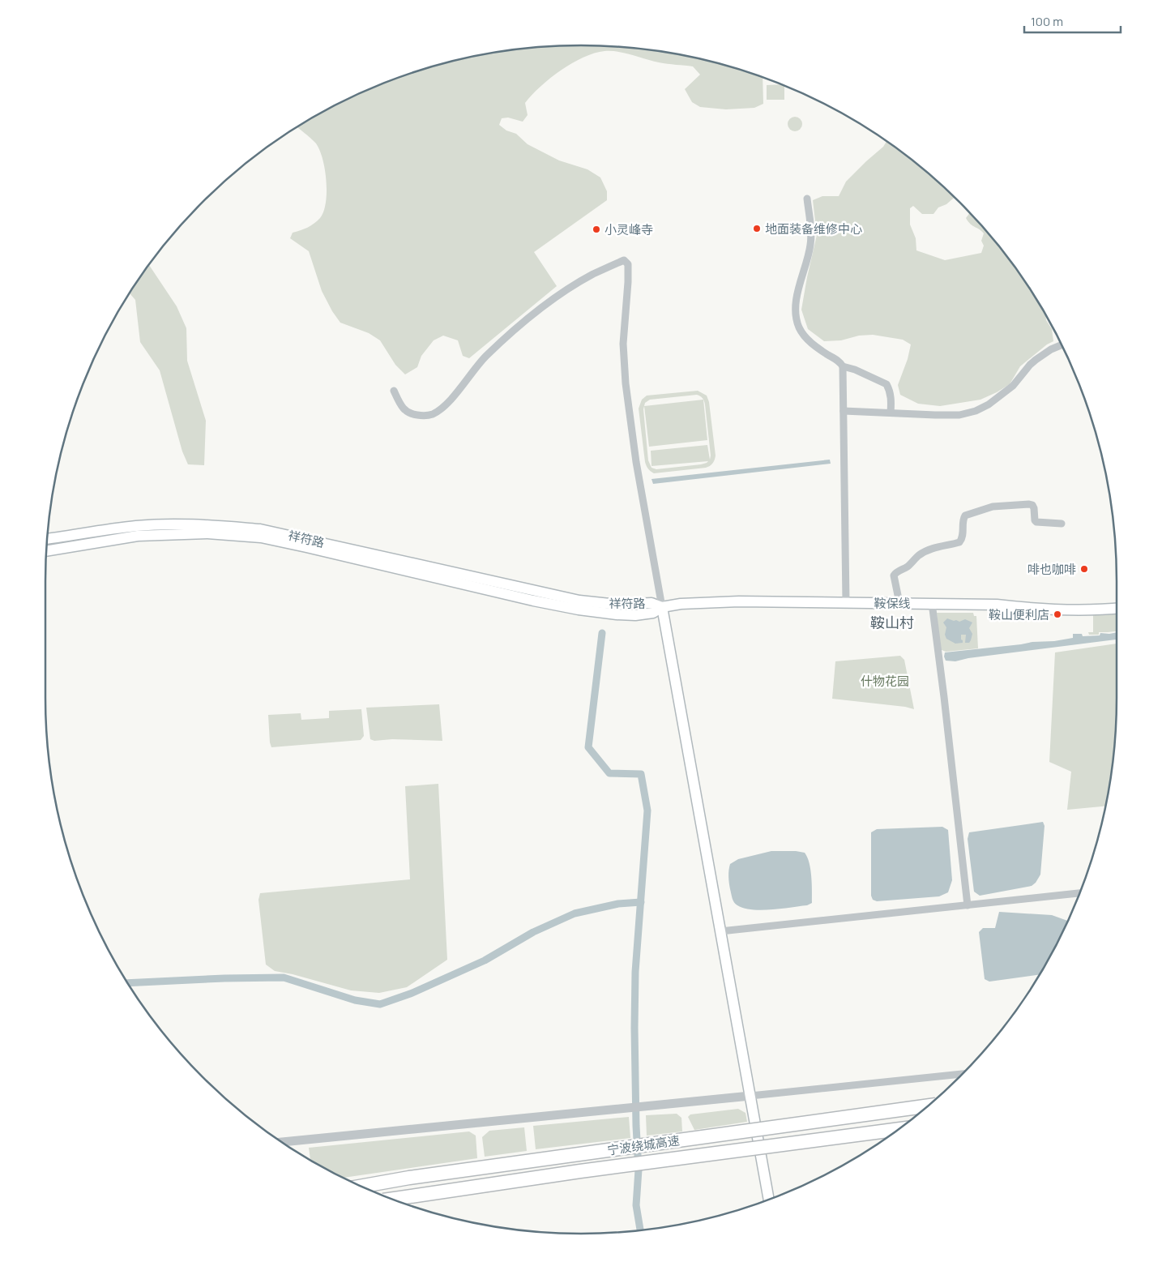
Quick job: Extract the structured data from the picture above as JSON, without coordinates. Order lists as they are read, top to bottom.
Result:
{
  "streets": {
    "highway": ["宁波绕城高速"],
    "main road": ["祥符路", "鞍保线"]
  },
  "crossings": [
    ["祥符路", "鞍保线"]
  ],
  "districts": ["鞍山村"],
  "parks": ["什物花园"],
  "places": [
    "地面装备维修中心",
    "小灵峰寺",
    "啡也咖啡",
    "鞍山便利店"
  ],
  "scale_bar": "100 m"
}
